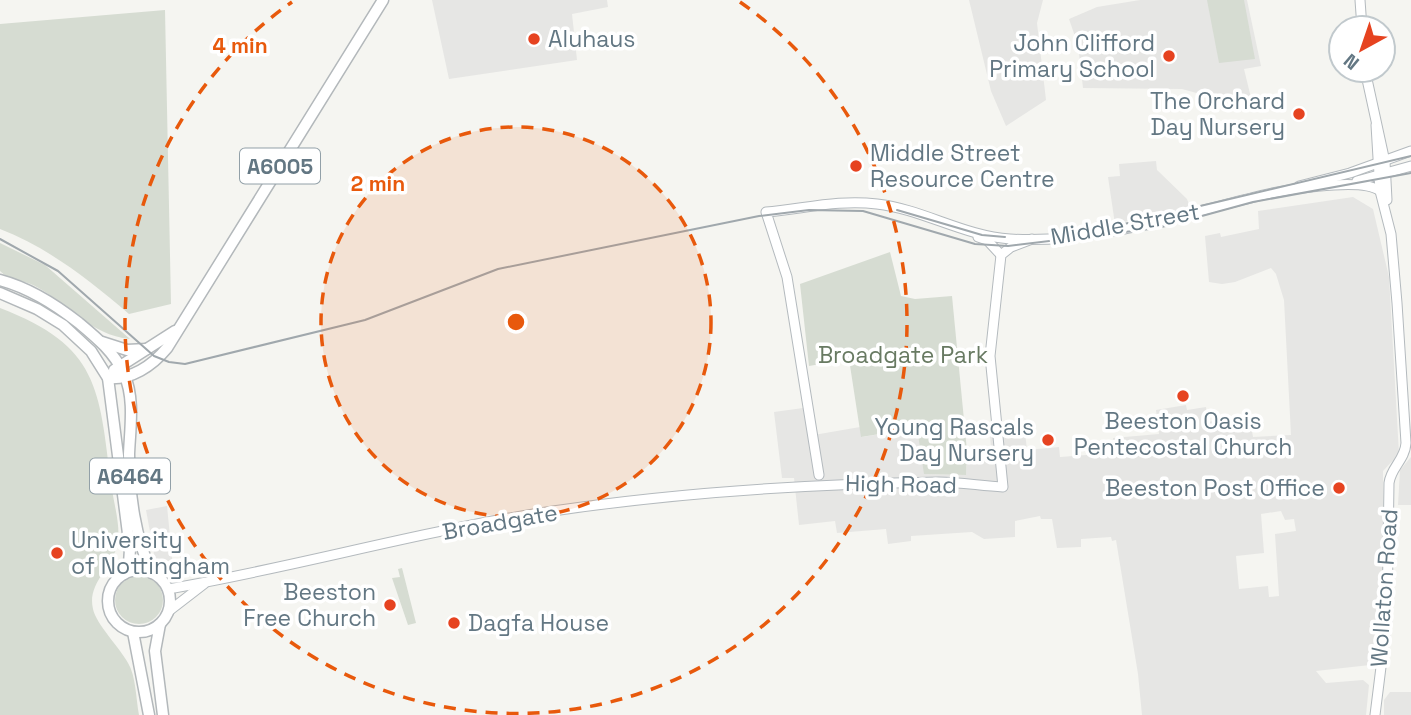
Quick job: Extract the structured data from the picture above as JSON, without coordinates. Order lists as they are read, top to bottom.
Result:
{
  "streets": {
    "main road": [
      "A6005",
      "Middle Street",
      "A6464",
      "High Road",
      "Broadgate",
      "Wollaton Road"
    ]
  },
  "crossings": [
    ["A6005", "A6464"],
    ["Middle Street", "High Road"],
    ["A6464", "Broadgate"],
    ["High Road", "Broadgate"]
  ],
  "parks": ["Broadgate Park"],
  "places": [
    "Aluhaus",
    "John Clifford Primary School",
    "The Orchard Day Nursery",
    "Middle Street Resource Centre",
    "Beeston Oasis Pentecostal Church",
    "Young Rascals Day Nursery",
    "Beeston Post Office",
    "University of Nottingham",
    "Beeston Free Church",
    "Dagfa House"
  ],
  "north": "bottom left",
  "rings": ["4 min", "2 min"]
}
